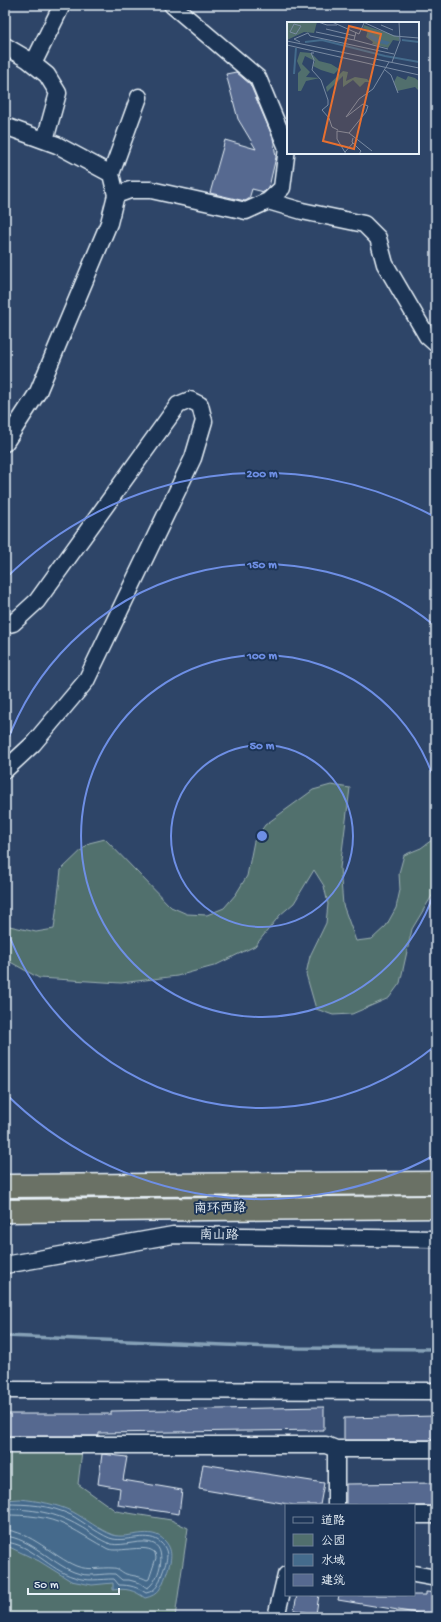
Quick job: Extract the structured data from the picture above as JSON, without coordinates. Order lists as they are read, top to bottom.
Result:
{
  "streets": {
    "highway": ["南环西路"],
    "street": ["南山路"]
  },
  "legend": [
    "道路",
    "公园",
    "水域",
    "建筑"
  ],
  "scale_bar": "50 m",
  "rings": [
    "200 m",
    "150 m",
    "100 m",
    "50 m"
  ]
}
